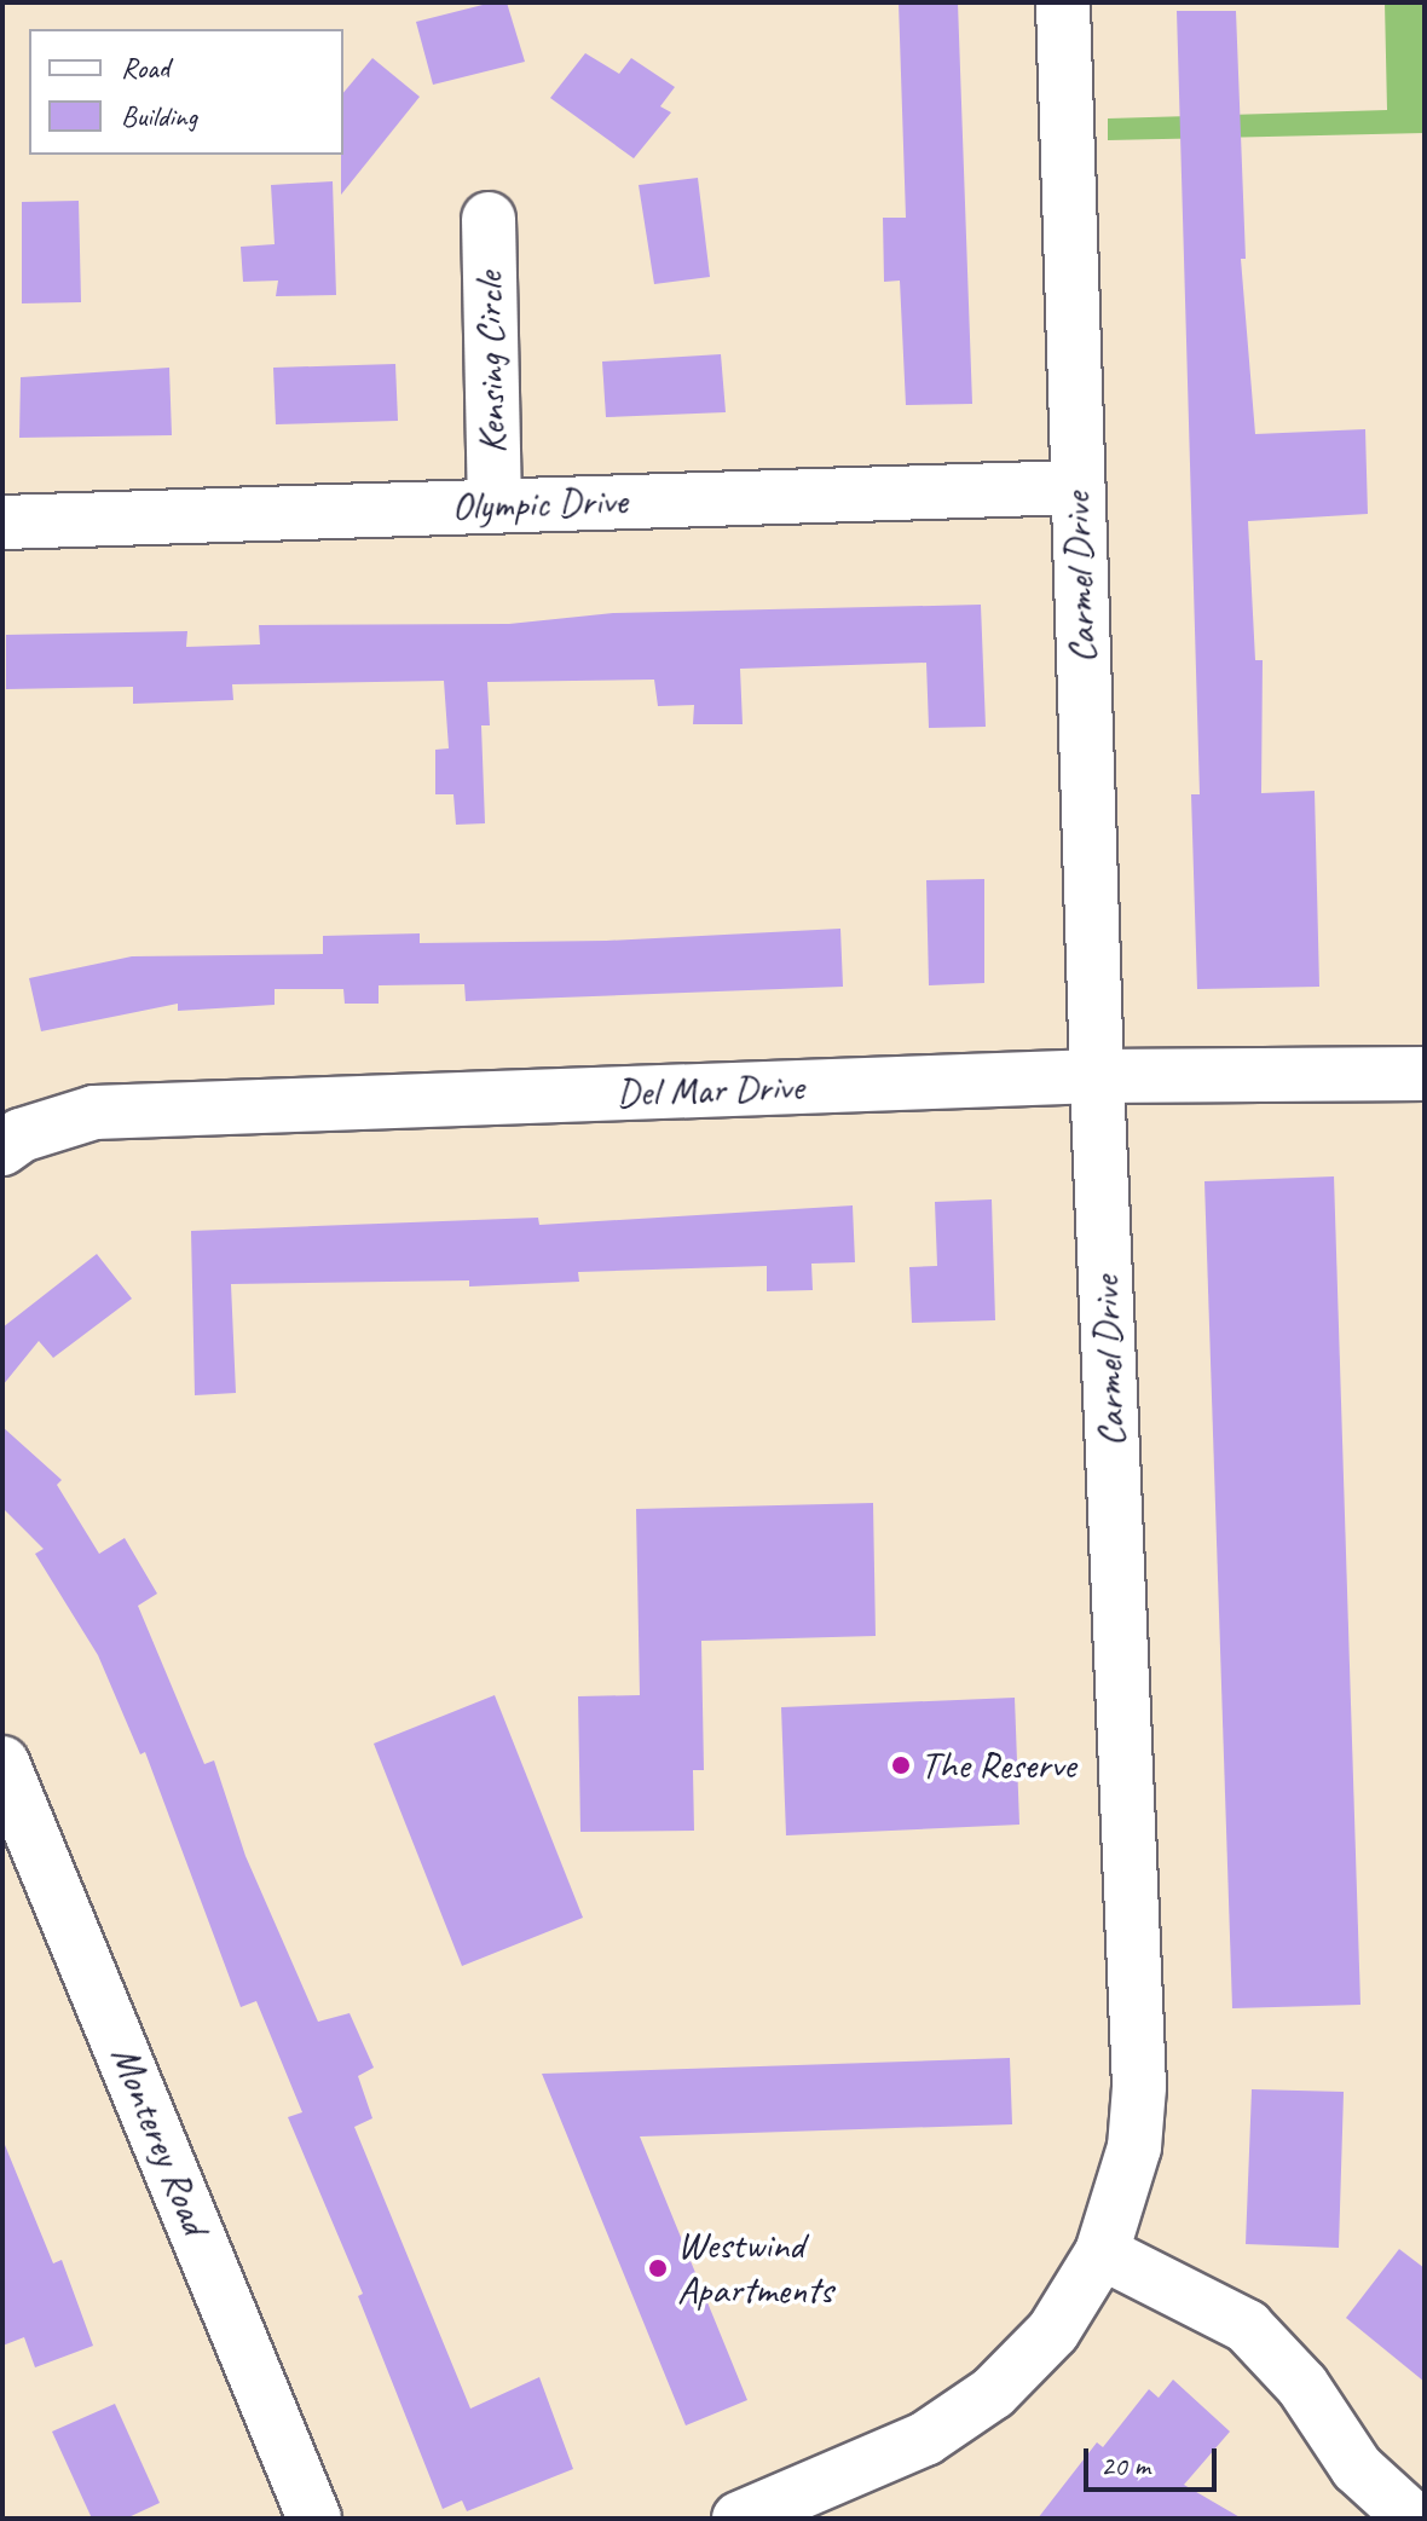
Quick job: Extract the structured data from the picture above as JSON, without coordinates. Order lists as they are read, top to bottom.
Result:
{
  "streets": {
    "street": [
      "Kensing Circle",
      "Olympic Drive",
      "Carmel Drive",
      "Del Mar Drive",
      "Monterey Road"
    ]
  },
  "crossings": [
    ["Kensing Circle", "Olympic Drive"],
    ["Olympic Drive", "Carmel Drive"],
    ["Carmel Drive", "Del Mar Drive"]
  ],
  "places": ["The Reserve", "Westwind Apartments"],
  "legend": ["Road", "Building"],
  "scale_bar": "20 m"
}
